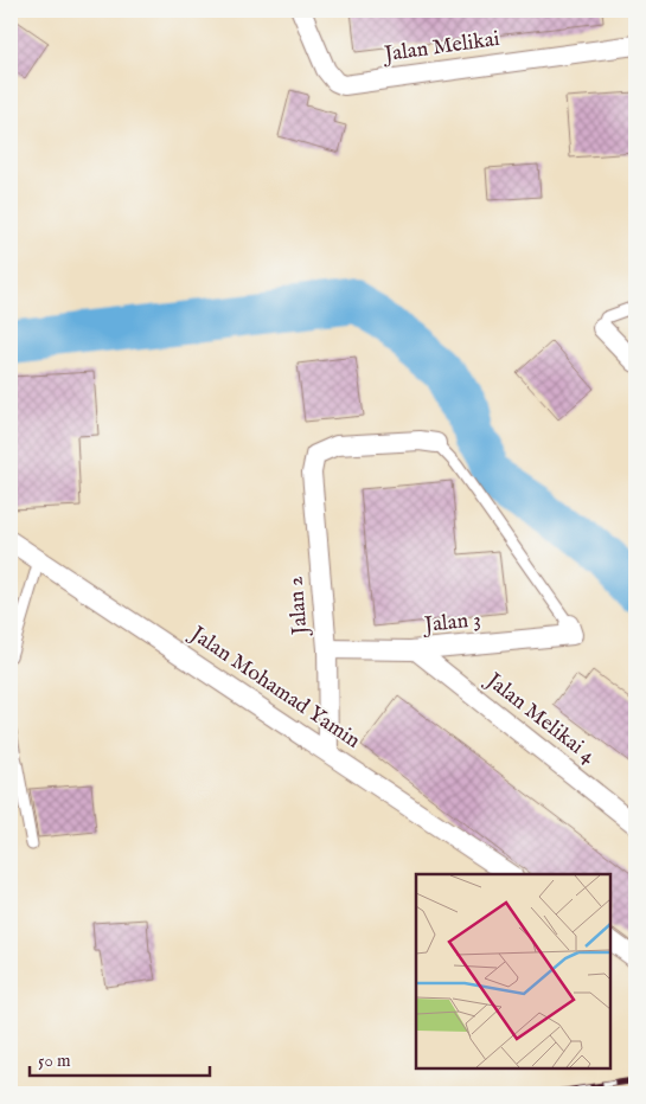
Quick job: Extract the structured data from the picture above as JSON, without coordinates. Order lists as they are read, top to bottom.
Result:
{
  "streets": {
    "street": [
      "Jalan Melikai",
      "Jalan 2",
      "Jalan 3",
      "Jalan Mohamad Yamin",
      "Jalan Melikai 4"
    ]
  },
  "crossings": [
    ["Jalan 2", "Jalan 3"],
    ["Jalan 2", "Jalan Mohamad Yamin"],
    ["Jalan 3", "Jalan Melikai 4"]
  ],
  "scale_bar": "50 m"
}
